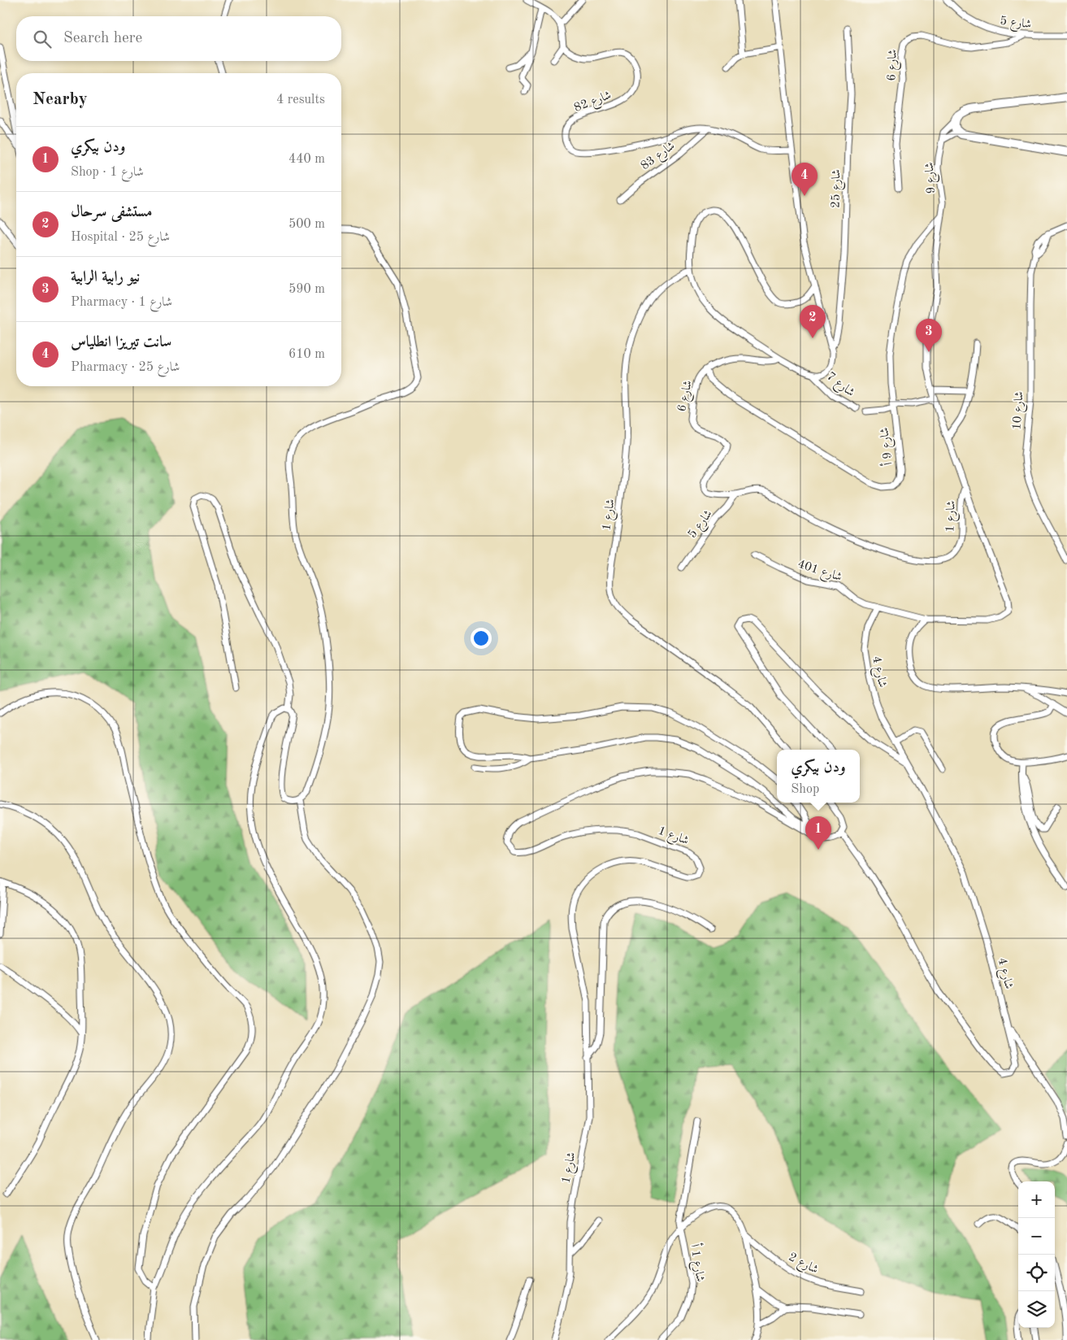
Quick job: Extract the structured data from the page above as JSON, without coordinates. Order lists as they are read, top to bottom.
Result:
{
  "streets": {
    "street": [
      "شارع 5",
      "شارع 6",
      "شارع 82",
      "شارع 83",
      "شارع 9",
      "شارع 25",
      "شارع 7",
      "شارع 10",
      "شارع 9 أ",
      "شارع 1",
      "شارع 401",
      "شارع 4",
      "شارع 1 أ",
      "شارع 2"
    ]
  },
  "crossings": [
    ["شارع 5", "شارع 6"],
    ["شارع 5", "شارع 1"],
    ["شارع 6", "شارع 7"],
    ["شارع 6", "شارع 9 أ"],
    ["شارع 6", "شارع 1"],
    ["شارع 82", "شارع 83"],
    ["شارع 9", "شارع 9 أ"],
    ["شارع 9", "شارع 1"],
    ["شارع 7", "شارع 1"],
    ["شارع 9 أ", "شارع 1"],
    ["شارع 1", "شارع 401"],
    ["شارع 1", "شارع 4"],
    ["شارع 401", "شارع 4"]
  ],
  "page": {
    "search": "Search here",
    "heading": ["Nearby", "4 results"],
    "list": [
      {
        "mark": "1",
        "name": "ودن بيكري",
        "note": "Shop · شارع 1",
        "value": "440 m"
      },
      {
        "mark": "2",
        "name": "مستشفى سرحال",
        "note": "Hospital · شارع 25",
        "value": "500 m"
      },
      {
        "mark": "3",
        "name": "نيو رابية الرابية",
        "note": "Pharmacy · شارع 1",
        "value": "590 m"
      },
      {
        "mark": "4",
        "name": "سانت تيريزا انطلياس",
        "note": "Pharmacy · شارع 25",
        "value": "610 m"
      }
    ],
    "pins": [
      "4",
      "2",
      "3",
      "1"
    ],
    "popup": ["ودن بيكري", "Shop"],
    "map_buttons": ["+", "−"]
  }
}
